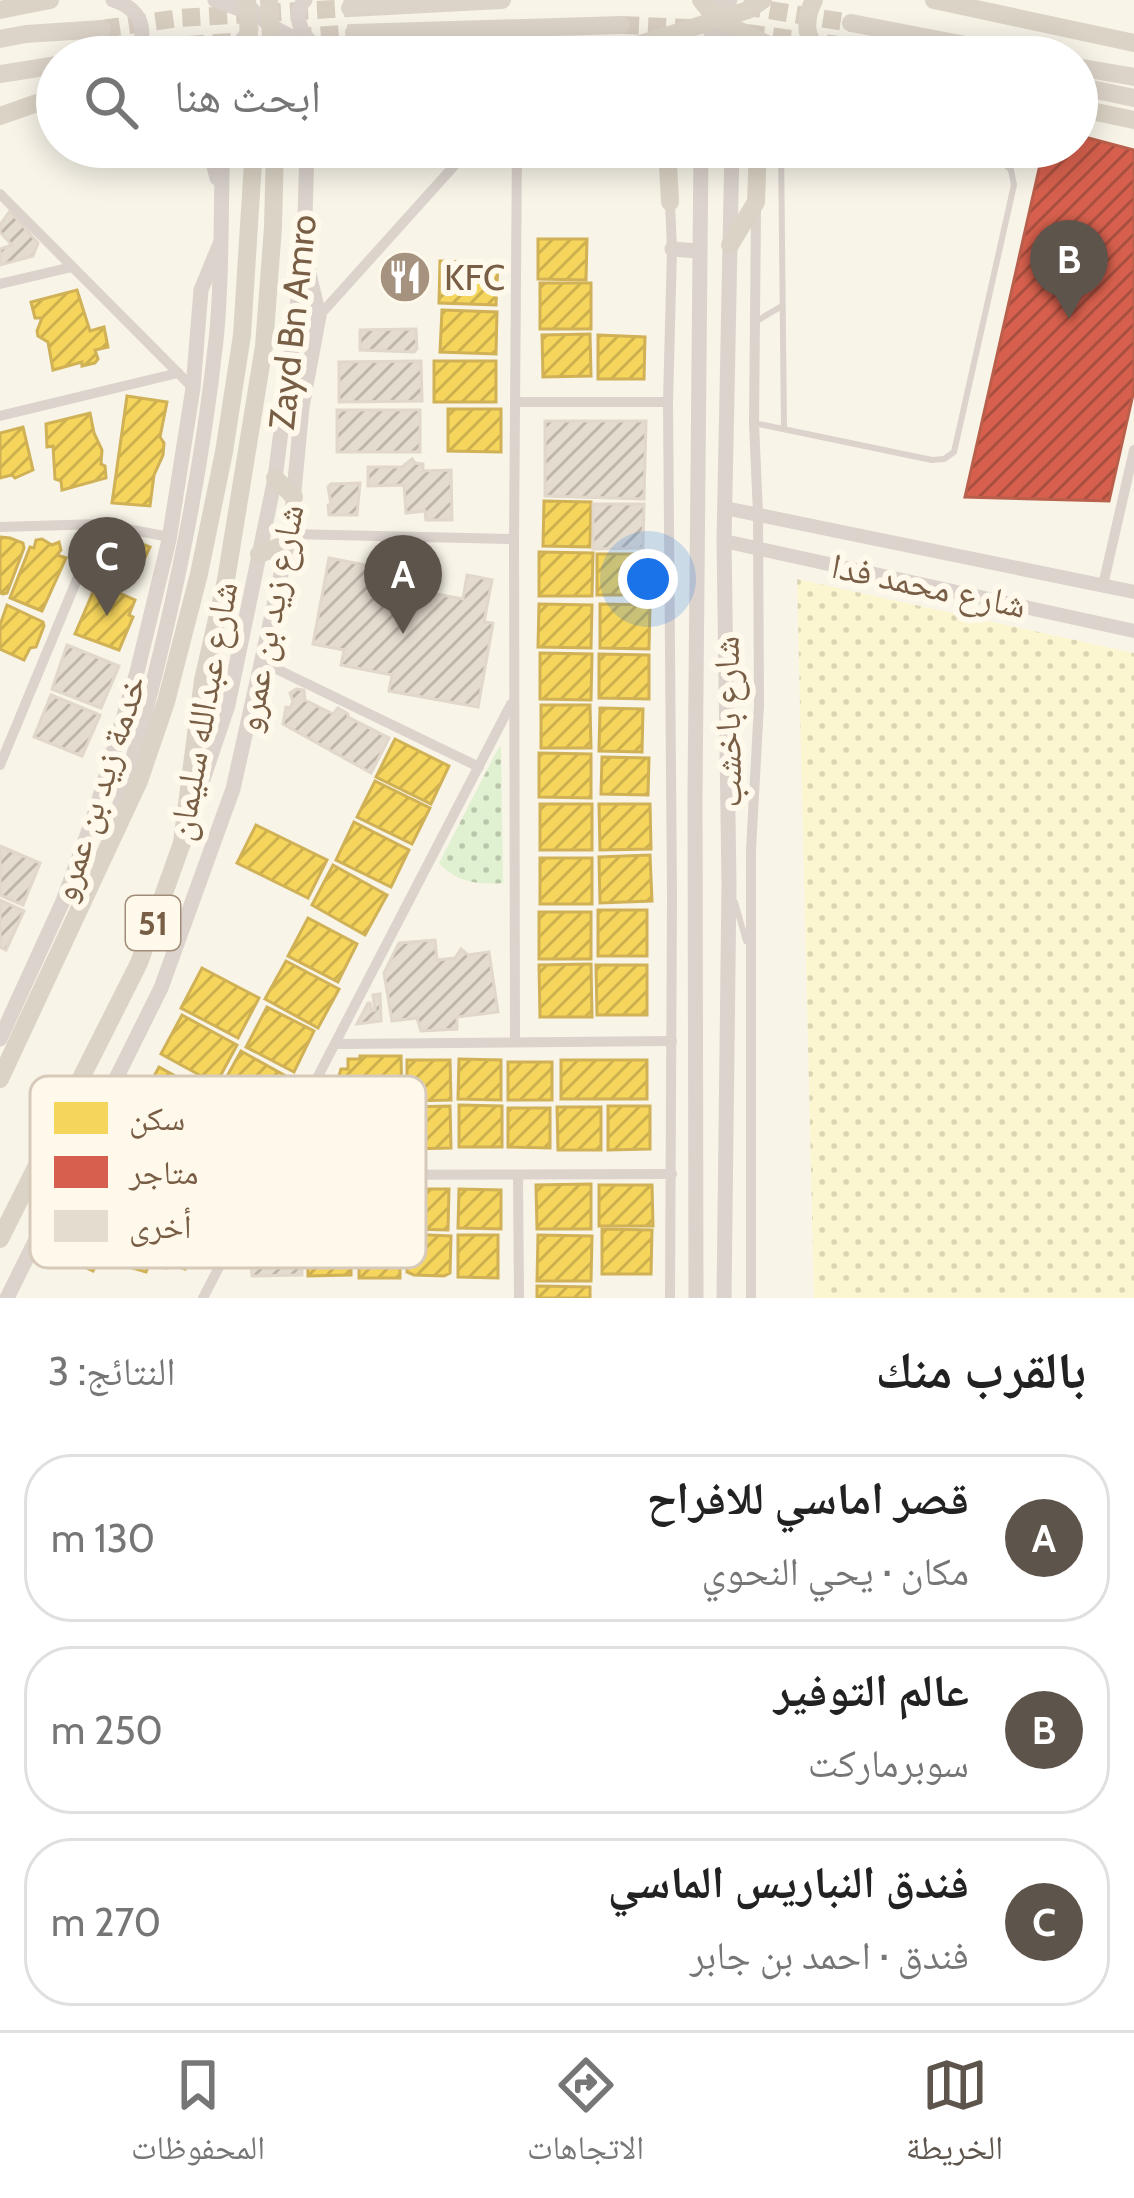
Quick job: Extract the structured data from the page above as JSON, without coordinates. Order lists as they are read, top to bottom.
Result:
{
  "streets": {
    "main road": [
      "Zayd Bn Amro",
      "شارع زيد بن عمرو",
      "شارع عبدالله سليمان",
      "شارع باخشب",
      "خدمة زيد بن عمرو",
      "51"
    ],
    "street": ["شارع محمد فدا"]
  },
  "crossings": [
    ["Zayd Bn Amro", "شارع زيد بن عمرو"],
    ["Zayd Bn Amro", "شارع عبدالله سليمان"],
    ["شارع محمد فدا", "شارع باخشب"]
  ],
  "places": {
    "restaurant": ["KFC"]
  },
  "legend": ["سكن", "متاجر", "أخرى"],
  "page": {
    "search": "ابحث هنا",
    "pins": ["B", "C", "A"],
    "heading": ["بالقرب منك", "النتائج: 3"],
    "list": [
      {
        "mark": "A",
        "name": "قصر اماسي للافراح",
        "note": "مكان · يحي النحوي",
        "value": "130 m"
      },
      {
        "mark": "B",
        "name": "عالم التوفير",
        "note": "سوبرماركت",
        "value": "250 m"
      },
      {
        "mark": "C",
        "name": "فندق النباريس الماسي",
        "note": "فندق · احمد بن جابر",
        "value": "270 m"
      }
    ],
    "nav": ["الخريطة", "الاتجاهات", "المحفوظات"]
  }
}
